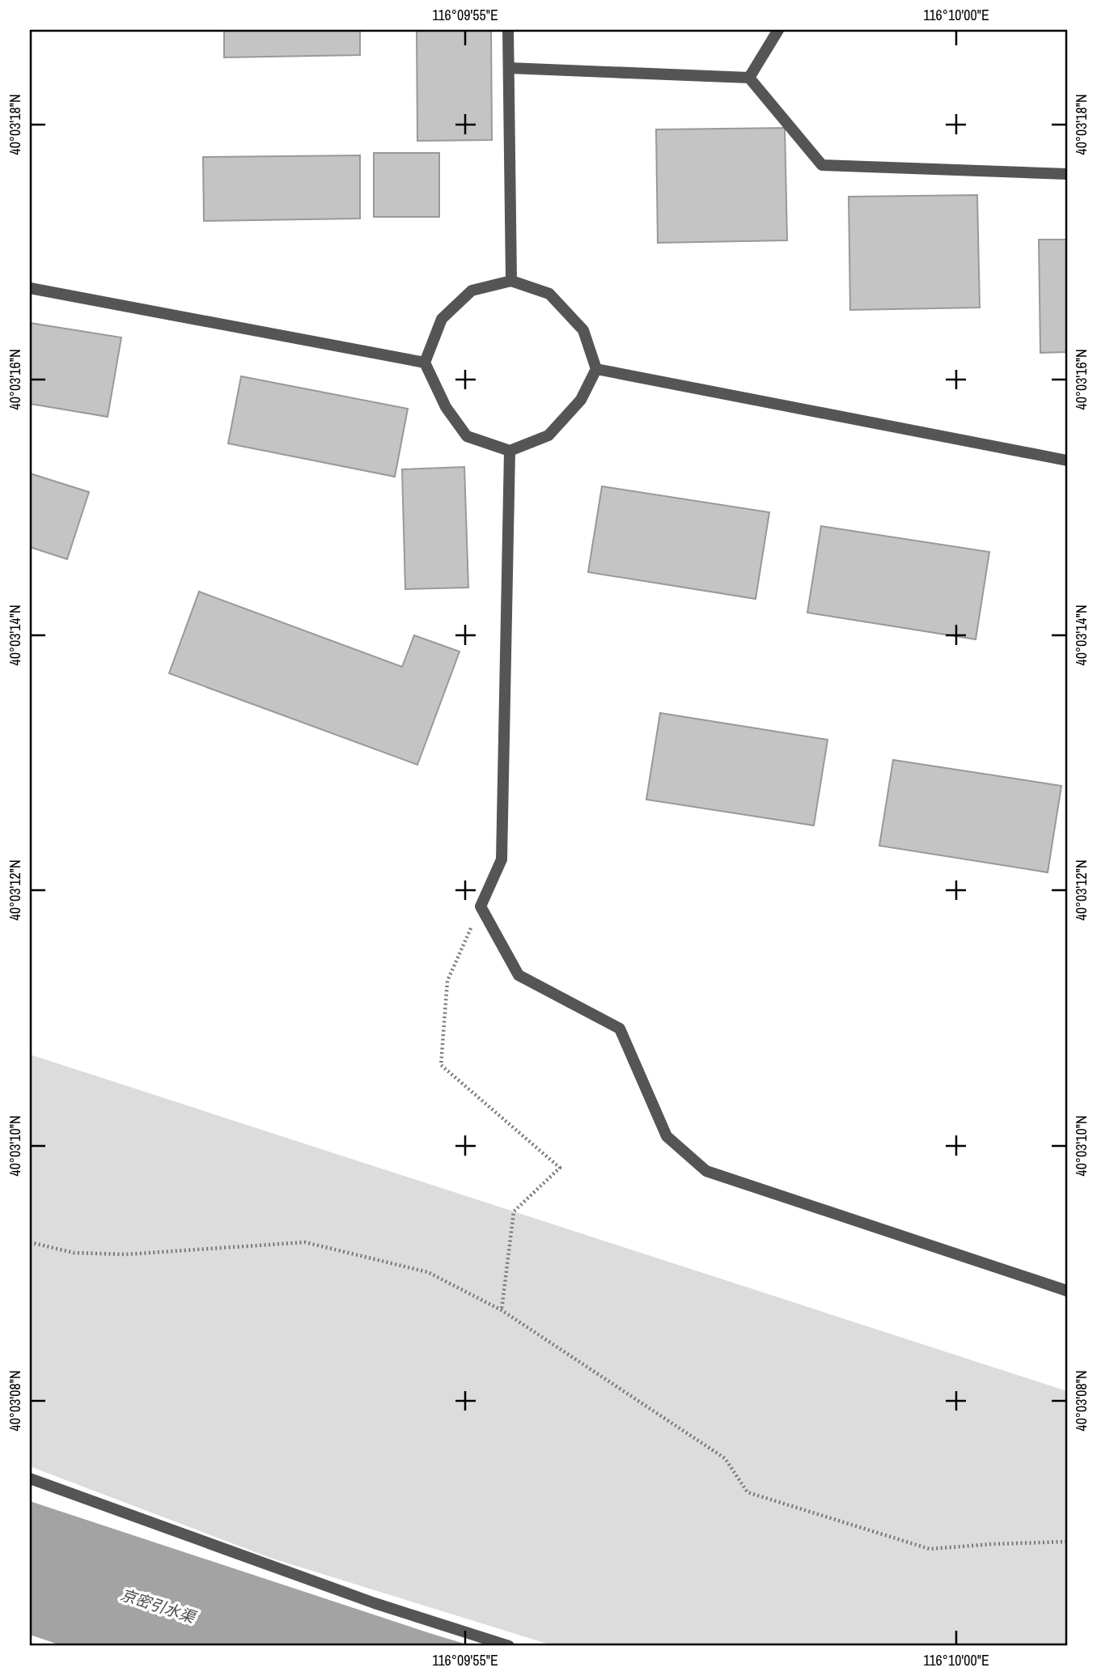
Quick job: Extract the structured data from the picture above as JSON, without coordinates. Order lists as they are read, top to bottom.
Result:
{
  "water": ["京密引水渠"],
  "coordinates": [
    "116°09'55\"E",
    "116°10'00\"E",
    "40°03'18\"N",
    "40°03'16\"N",
    "40°03'14\"N",
    "40°03'12\"N",
    "40°03'10\"N",
    "40°03'08\"N"
  ]
}
